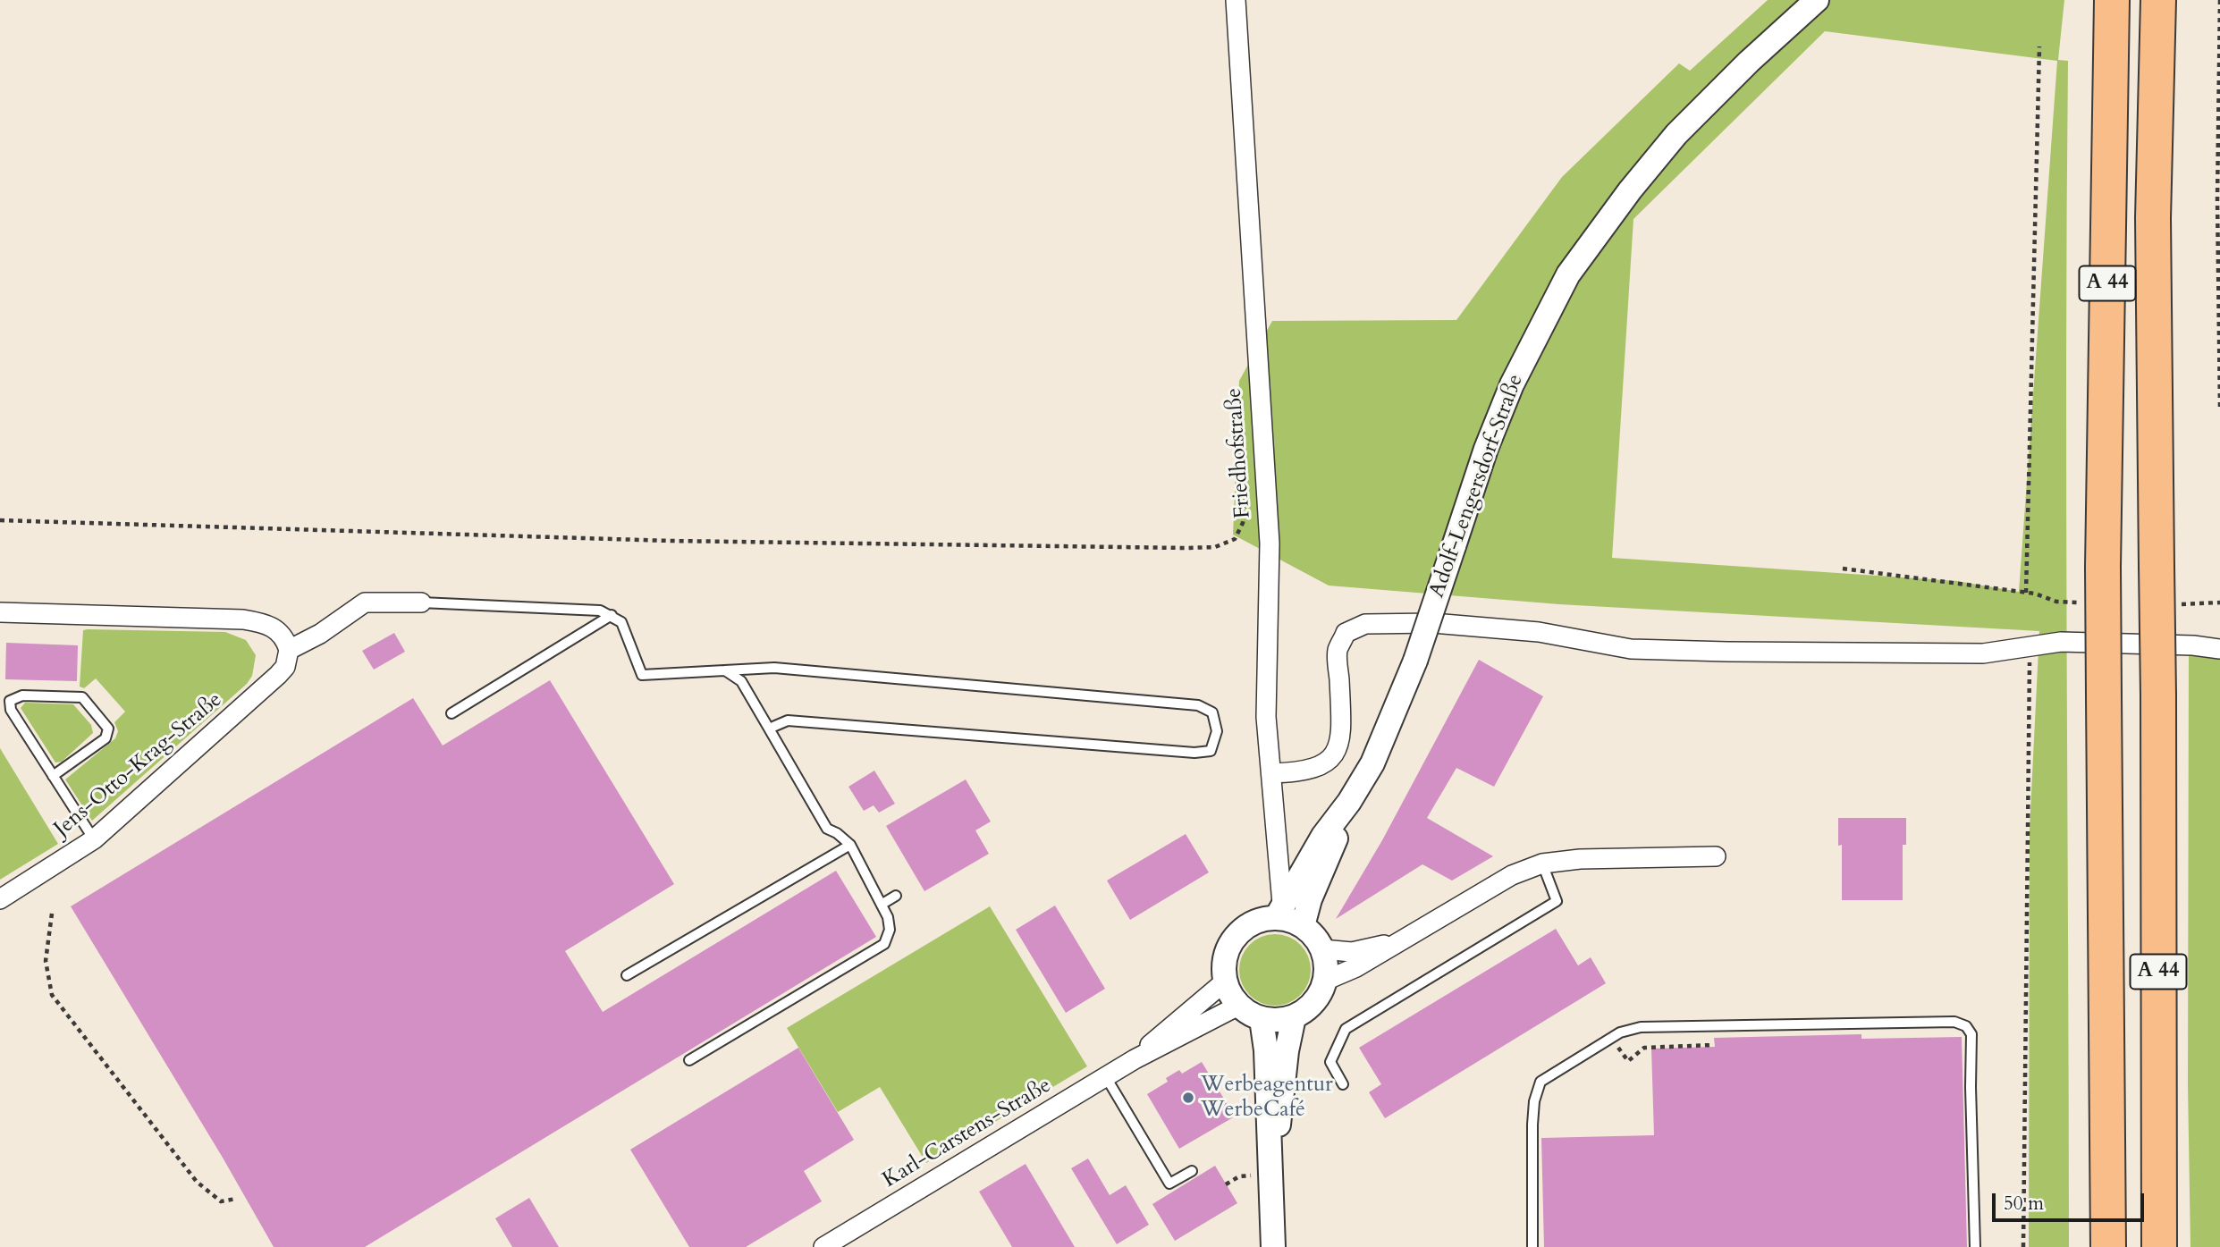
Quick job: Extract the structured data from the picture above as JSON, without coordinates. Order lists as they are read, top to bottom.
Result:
{
  "streets": {
    "highway": ["A 44"],
    "street": [
      "Friedhofstraße",
      "Adolf-Lengersdorf-Straße",
      "Jens-Otto-Krag-Straße",
      "Karl-Carstens-Straße"
    ]
  },
  "crossings": [
    ["Friedhofstraße", "Adolf-Lengersdorf-Straße"],
    ["Friedhofstraße", "Karl-Carstens-Straße"],
    ["Adolf-Lengersdorf-Straße", "Karl-Carstens-Straße"]
  ],
  "places": ["Werbeagentur WerbeCafé"],
  "scale_bar": "50 m"
}
